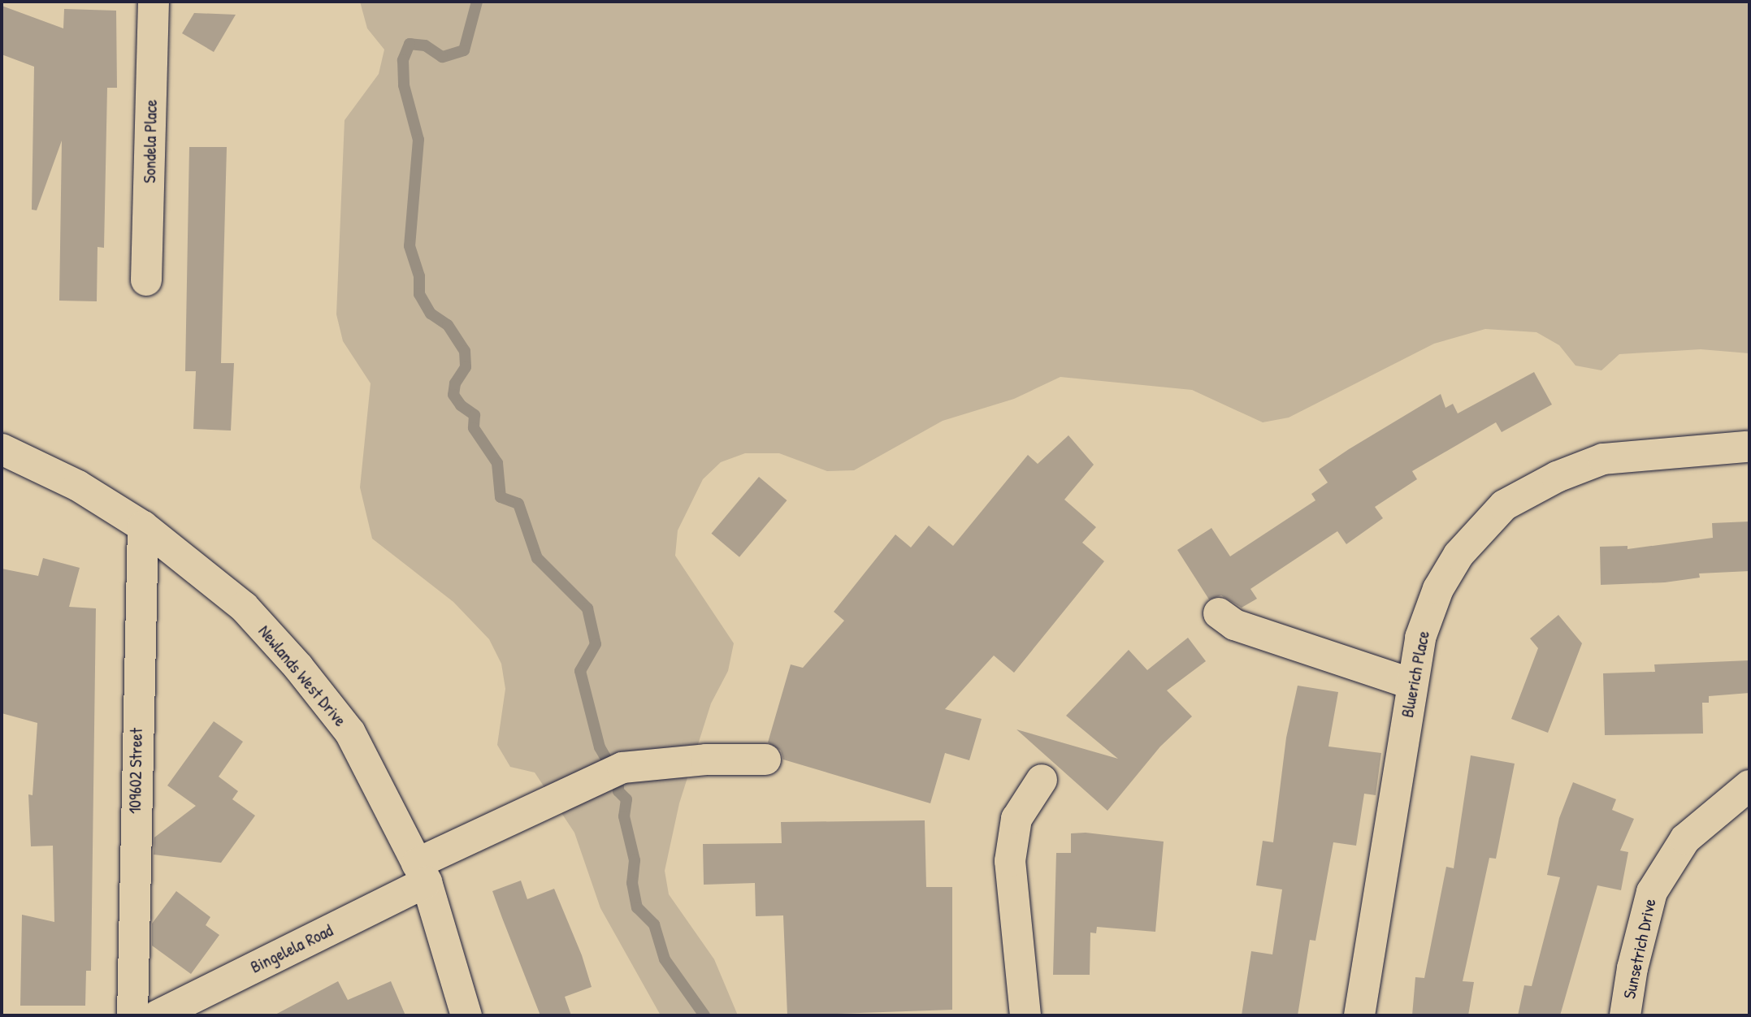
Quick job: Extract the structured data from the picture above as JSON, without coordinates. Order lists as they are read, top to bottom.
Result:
{
  "streets": {
    "street": [
      "Sondela Place",
      "Bluerich Place",
      "Newlands West Drive",
      "109602 Street",
      "Bingelela Road",
      "Sunsetrich Drive"
    ]
  },
  "crossings": [
    ["Newlands West Drive", "109602 Street"],
    ["Newlands West Drive", "Bingelela Road"]
  ]
}
